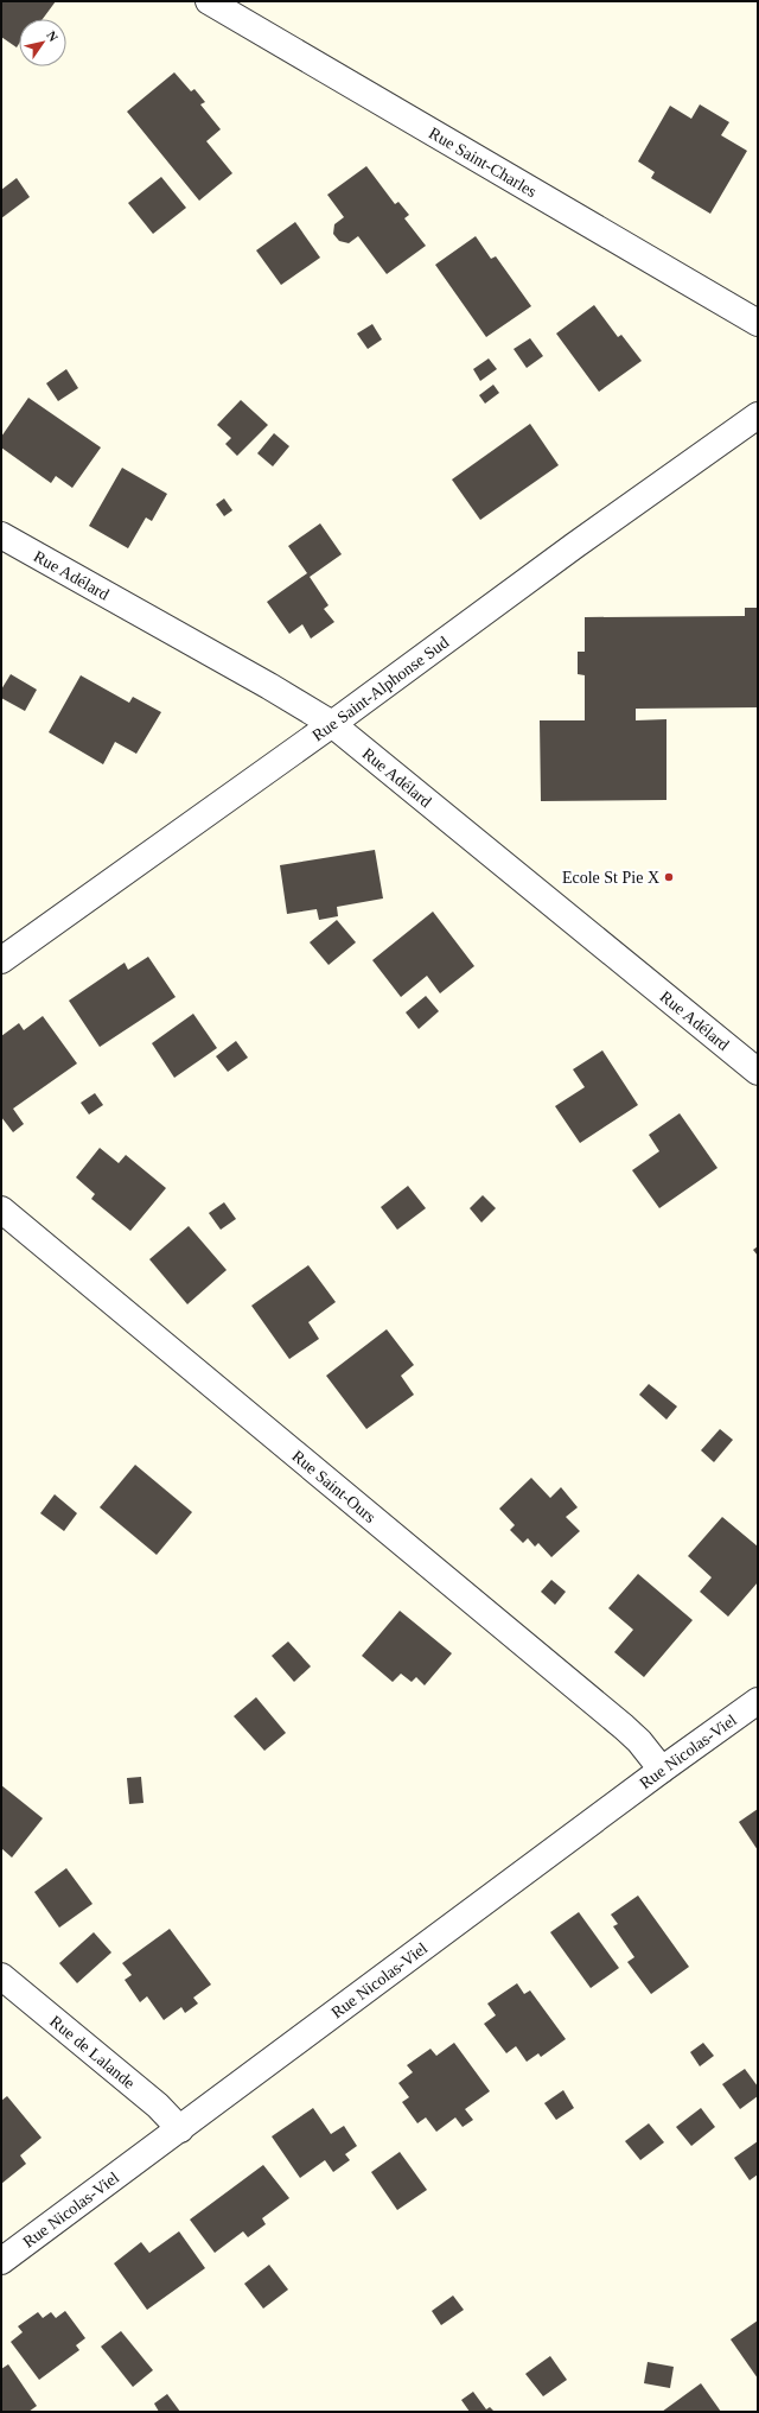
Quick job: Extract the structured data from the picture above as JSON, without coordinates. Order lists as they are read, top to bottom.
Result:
{
  "streets": {
    "street": [
      "Rue Saint-Charles",
      "Rue Adélard",
      "Rue Saint-Alphonse Sud",
      "Rue Saint-Ours",
      "Rue Nicolas-Viel",
      "Rue de Lalande"
    ]
  },
  "crossings": [
    ["Rue Adélard", "Rue Saint-Alphonse Sud"],
    ["Rue Saint-Ours", "Rue Nicolas-Viel"],
    ["Rue Nicolas-Viel", "Rue de Lalande"]
  ],
  "places": ["Ecole St Pie X"],
  "north": "top right"
}
